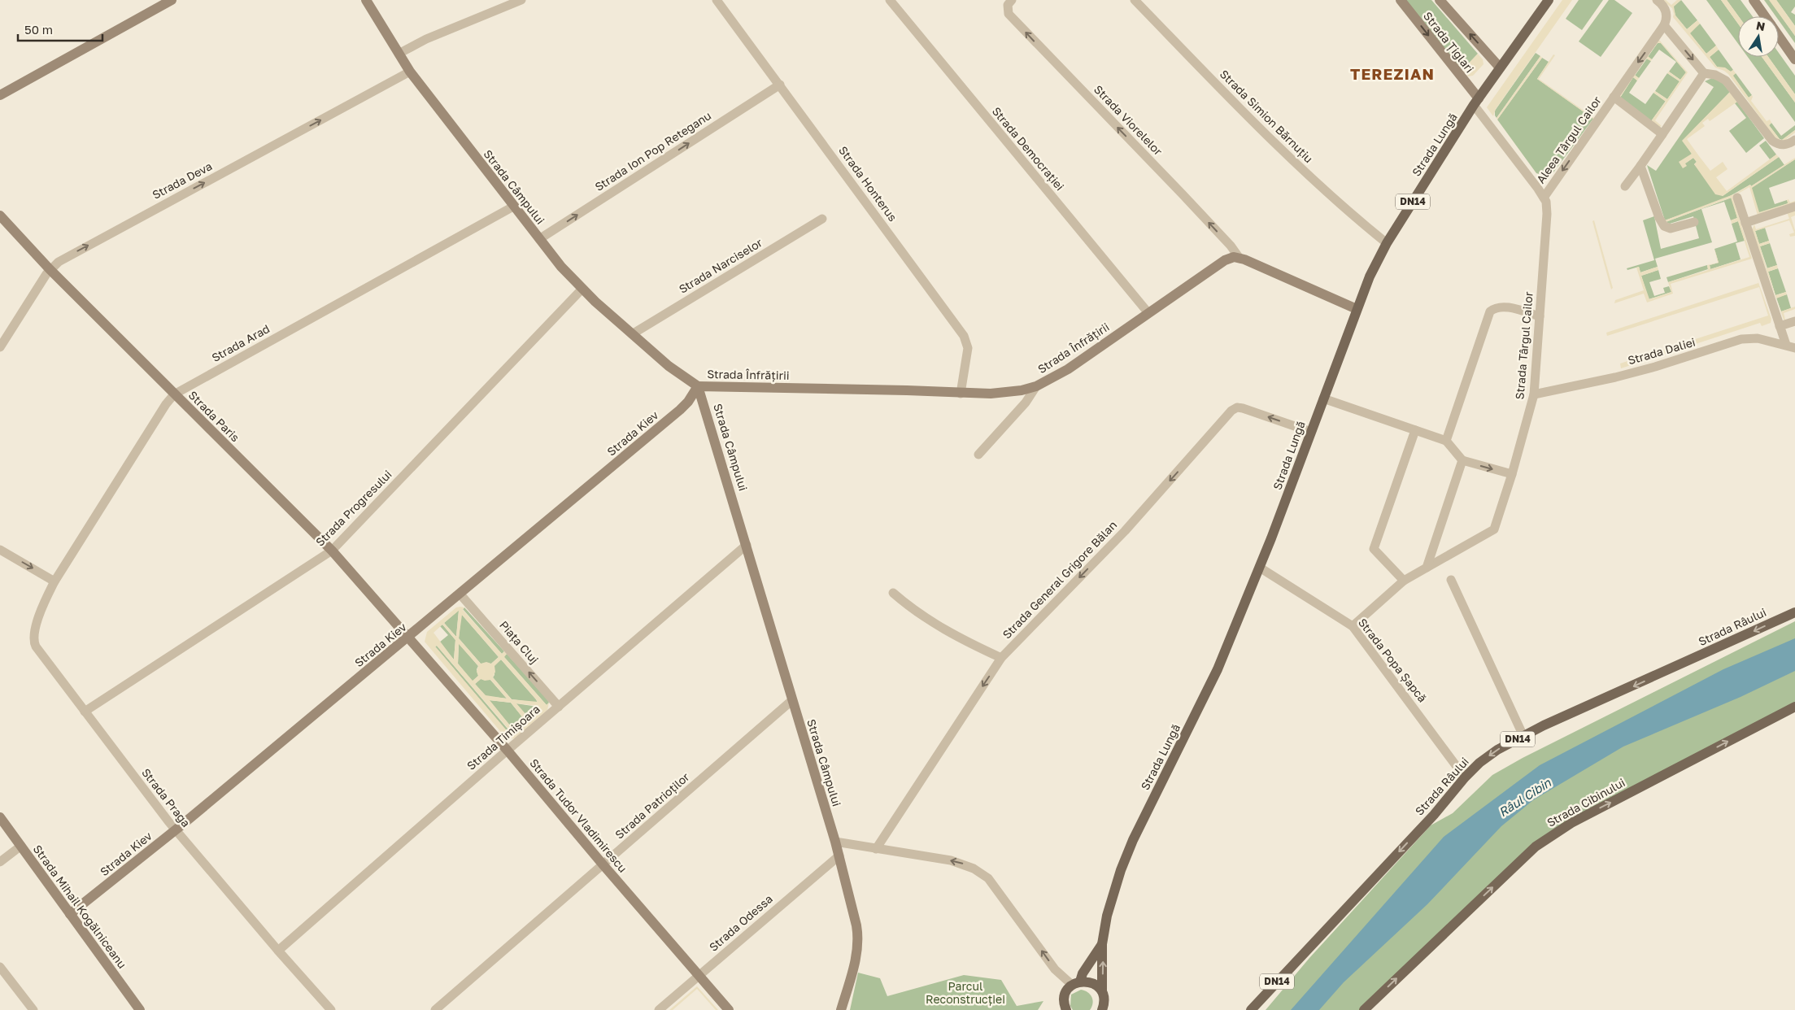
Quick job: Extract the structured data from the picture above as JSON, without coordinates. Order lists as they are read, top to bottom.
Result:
{
  "streets": {
    "main road": [
      "Strada Lungă",
      "DN14",
      "Strada Râului",
      "Strada Cibinului"
    ],
    "street": [
      "Strada Țiglari",
      "Strada Simion Bărnuțiu",
      "Strada Viorelelor",
      "Aleea Târgul Cailor",
      "Strada Democrației",
      "Strada Ion Pop Reteganu",
      "Strada Deva",
      "Strada Honterus",
      "Strada Câmpului",
      "Strada Narciselor",
      "Strada Arad",
      "Strada Târgul Cailor",
      "Strada Înfrățirii",
      "Strada Daliei",
      "Strada Paris",
      "Strada Kiev",
      "Strada Progresului",
      "Strada General Grigore Bălan",
      "Piața Cluj",
      "Strada Popa Șapcă",
      "Strada Timișoara",
      "Strada Praga",
      "Strada Patrioților",
      "Strada Tudor Vladimirescu",
      "Strada Mihail Kogălniceanu",
      "Strada Odessa"
    ]
  },
  "crossings": [
    ["Strada Țiglari", "Strada Lungă"],
    ["Strada Țiglari", "Strada Târgul Cailor"],
    ["Strada Simion Bărnuțiu", "Strada Lungă"],
    ["Strada Viorelelor", "Strada Înfrățirii"],
    ["Aleea Târgul Cailor", "Strada Târgul Cailor"],
    ["Strada Lungă", "DN14"],
    ["Strada Lungă", "Strada Târgul Cailor"],
    ["Strada Lungă", "Strada General Grigore Bălan"],
    ["Strada Lungă", "Strada Popa Șapcă"],
    ["Strada Democrației", "Strada Înfrățirii"],
    ["Strada Ion Pop Reteganu", "Strada Honterus"],
    ["Strada Ion Pop Reteganu", "Strada Câmpului"],
    ["Strada Deva", "Strada Câmpului"],
    ["Strada Deva", "Strada Paris"],
    ["Strada Honterus", "Strada Înfrățirii"],
    ["Strada Câmpului", "Strada Narciselor"],
    ["Strada Câmpului", "Strada Arad"],
    ["Strada Câmpului", "Strada Înfrățirii"],
    ["Strada Câmpului", "Strada Kiev"],
    ["Strada Câmpului", "Strada Progresului"],
    ["Strada Câmpului", "Strada Timișoara"],
    ["Strada Câmpului", "Strada Patrioților"],
    ["Strada Câmpului", "Strada Odessa"],
    ["Strada Arad", "Strada Paris"],
    ["Strada Arad", "Strada Praga"],
    ["Strada Târgul Cailor", "Strada Daliei"],
    ["Strada Târgul Cailor", "Strada Popa Șapcă"],
    ["Strada Înfrățirii", "Strada Kiev"],
    ["Strada Paris", "Strada Kiev"],
    ["Strada Paris", "Strada Progresului"],
    ["Strada Paris", "Strada Tudor Vladimirescu"],
    ["Strada Kiev", "Piața Cluj"],
    ["Strada Kiev", "Strada Praga"],
    ["Strada Kiev", "Strada Tudor Vladimirescu"],
    ["Strada Kiev", "Strada Mihail Kogălniceanu"],
    ["Strada Progresului", "Strada Praga"],
    ["Strada Râului", "Strada Popa Șapcă"],
    ["Piața Cluj", "Strada Timișoara"],
    ["Strada Timișoara", "Strada Praga"],
    ["Strada Timișoara", "Strada Tudor Vladimirescu"],
    ["Strada Patrioților", "Strada Tudor Vladimirescu"],
    ["Strada Tudor Vladimirescu", "Strada Odessa"]
  ],
  "one_way": [
    "Strada Viorelelor",
    "Strada Ion Pop Reteganu",
    "Strada Deva",
    "Strada General Grigore Bălan",
    "Strada Râului",
    "Piața Cluj",
    "Strada Cibinului"
  ],
  "districts": ["TEREZIAN"],
  "water": ["Râul Cibin"],
  "parks": ["Parcul Reconstrucției"],
  "scale_bar": "50 m",
  "north": "top"
}
